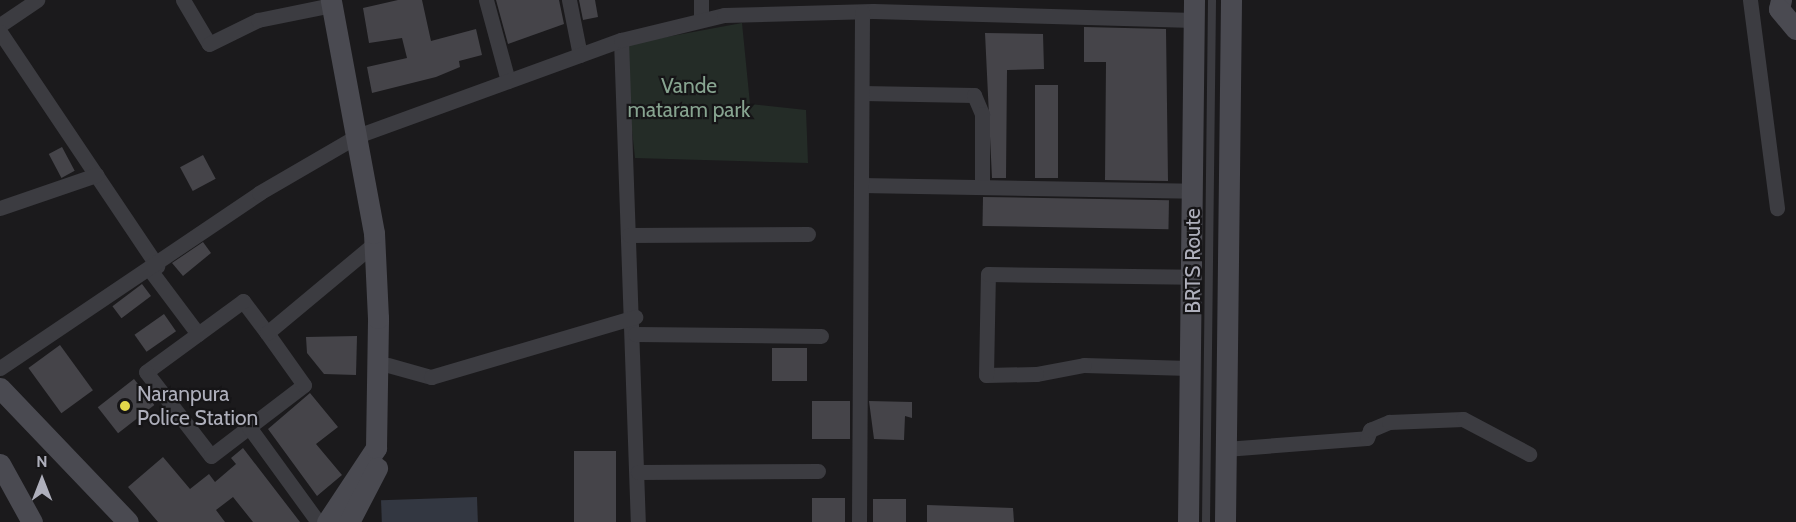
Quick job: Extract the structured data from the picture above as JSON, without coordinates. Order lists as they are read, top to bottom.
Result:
{
  "streets": {
    "lane": ["BRTS Route"]
  },
  "parks": ["Vande mataram park"],
  "places": ["Naranpura Police Station"],
  "north": "top"
}
